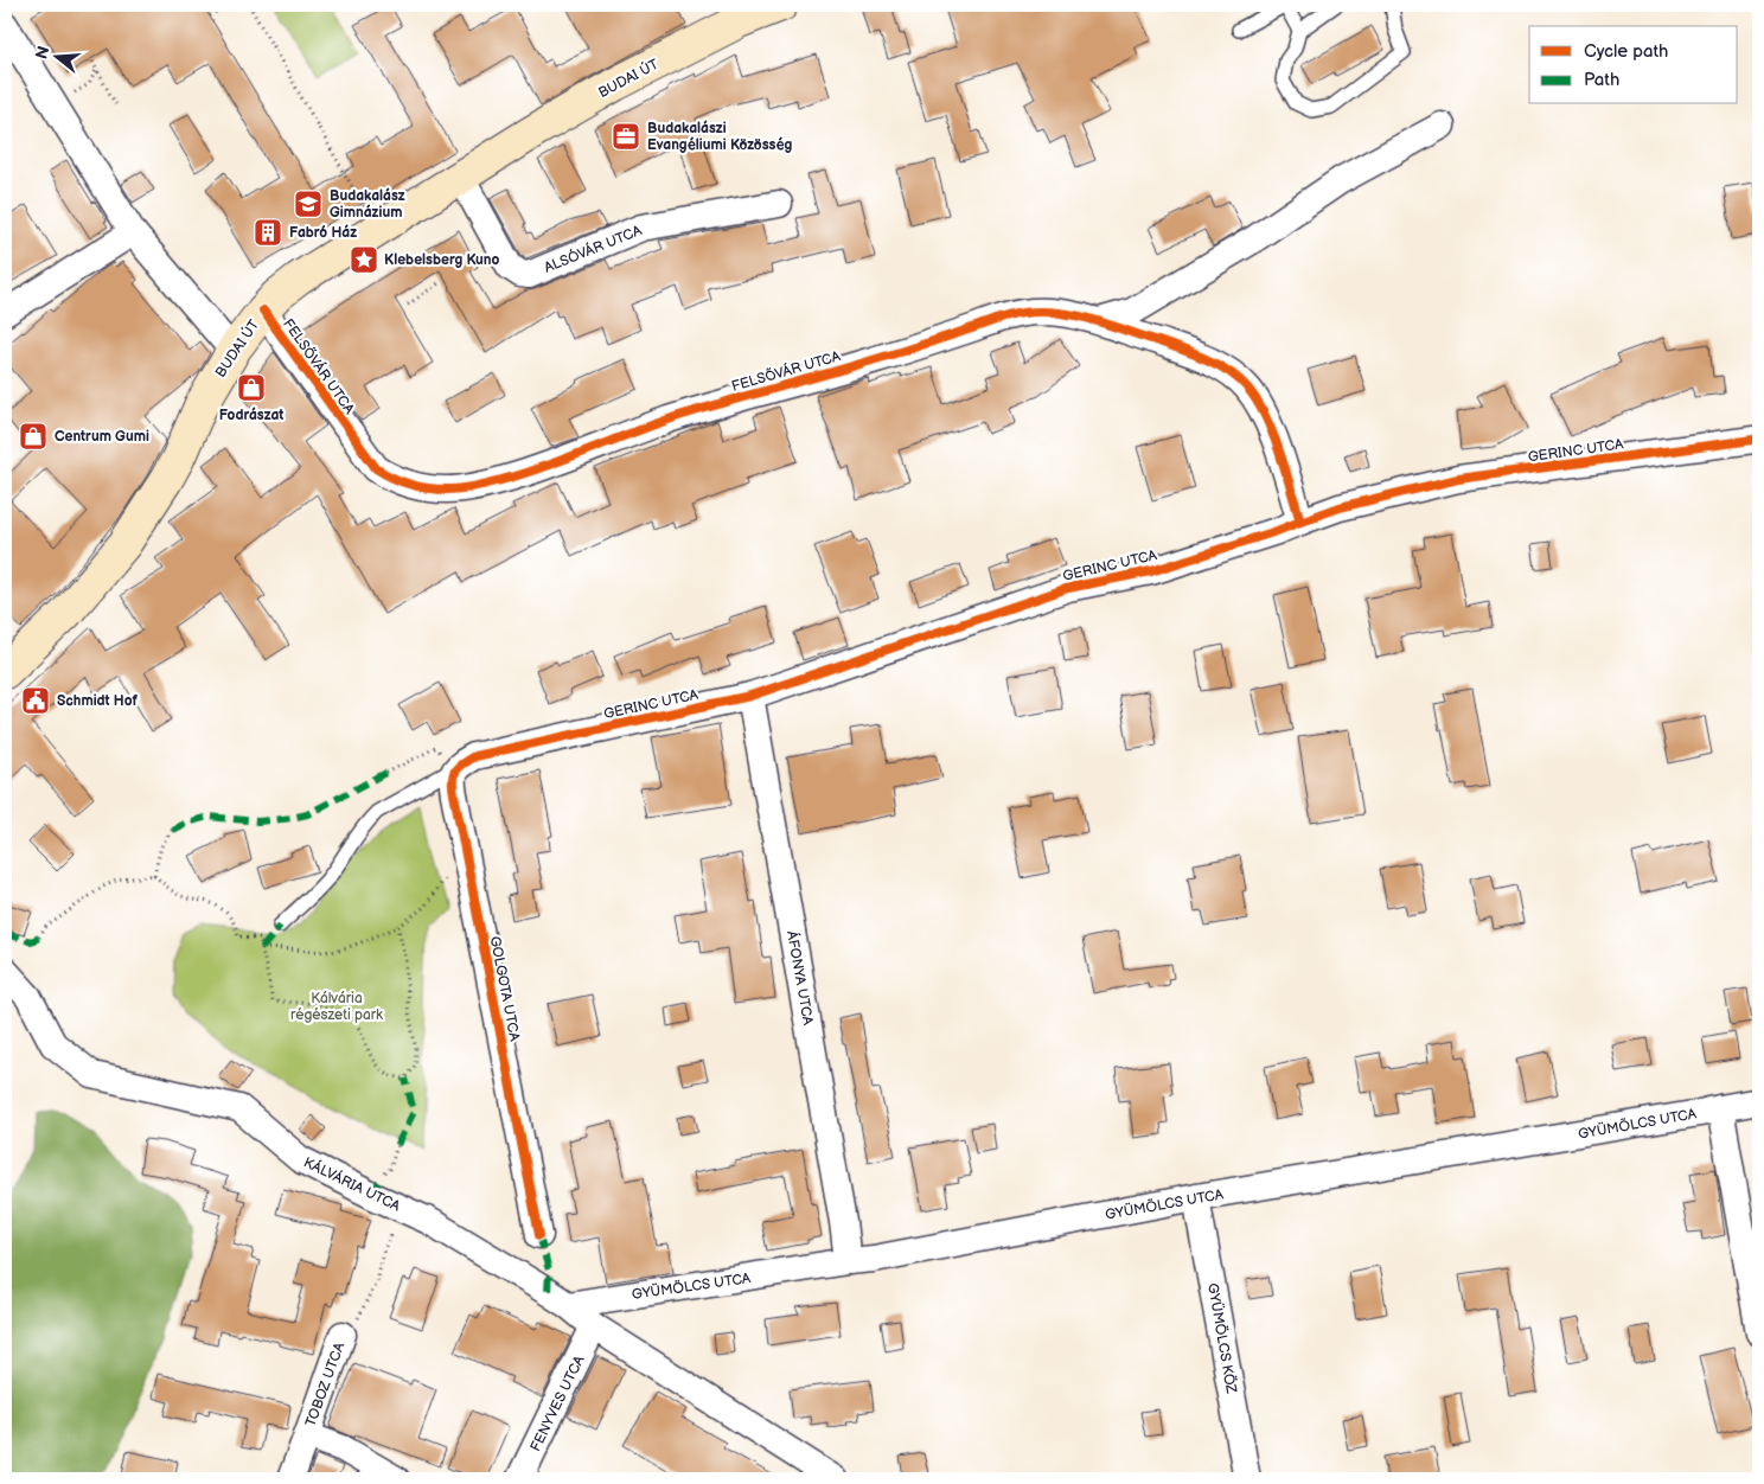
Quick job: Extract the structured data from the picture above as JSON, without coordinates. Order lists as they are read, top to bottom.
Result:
{
  "streets": {
    "main road": ["BUDAI ÚT"],
    "street": [
      "ALSÓVÁR UTCA",
      "FELSŐVÁR UTCA",
      "GERINC UTCA",
      "ÁFONYA UTCA",
      "GOLGOTA UTCA",
      "GYÜMÖLCS UTCA",
      "KÁLVÁRIA UTCA",
      "GYÜMÖLCS KÖZ",
      "TOBOZ UTCA",
      "FENYVES UTCA"
    ]
  },
  "crossings": [
    ["BUDAI ÚT", "ALSÓVÁR UTCA"],
    ["BUDAI ÚT", "FELSŐVÁR UTCA"],
    ["FELSŐVÁR UTCA", "GERINC UTCA"],
    ["GERINC UTCA", "ÁFONYA UTCA"],
    ["GERINC UTCA", "GOLGOTA UTCA"],
    ["ÁFONYA UTCA", "GYÜMÖLCS UTCA"],
    ["GYÜMÖLCS UTCA", "KÁLVÁRIA UTCA"],
    ["GYÜMÖLCS UTCA", "GYÜMÖLCS KÖZ"],
    ["KÁLVÁRIA UTCA", "FENYVES UTCA"]
  ],
  "parks": ["Kálvária régészeti park"],
  "places": {
    "office": ["Budakalászi Evangéliumi Közösség"],
    "school or university": ["Budakalász Gimnázium"],
    "building": ["Fabró Ház"],
    "place": ["Klebelsberg Kuno"],
    "shop": ["Fodrászat", "Centrum Gumi"],
    "public building": ["Schmidt Hof"]
  },
  "legend": ["Cycle path", "Path"],
  "north": "left"
}
